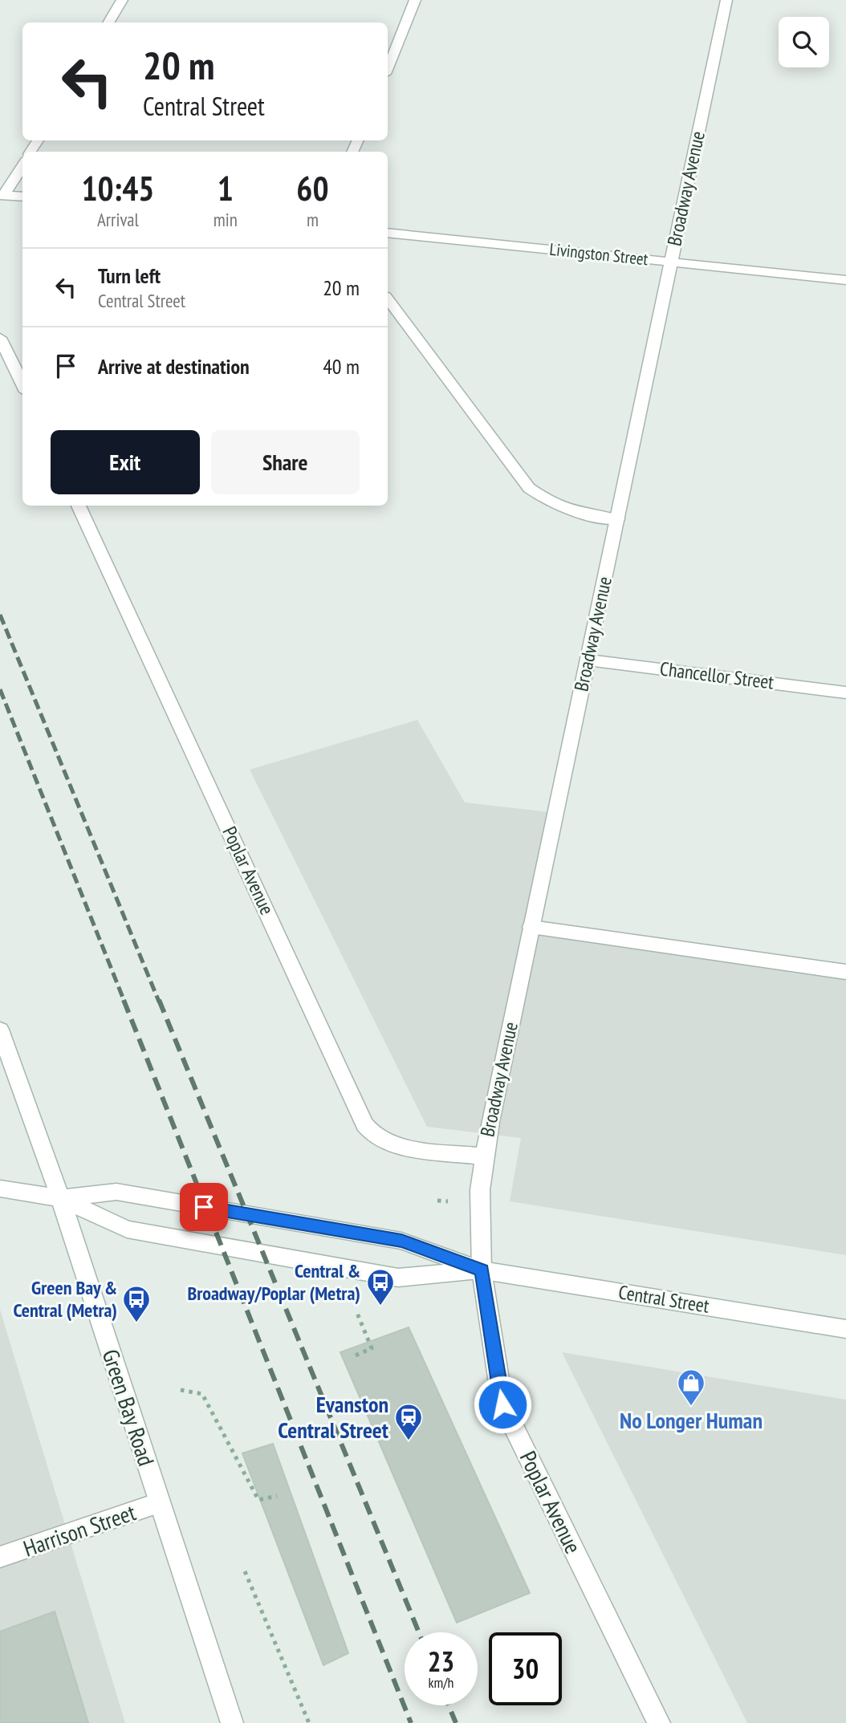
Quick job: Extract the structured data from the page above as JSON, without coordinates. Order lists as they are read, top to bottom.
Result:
{
  "streets": {
    "street": [
      "Broadway Avenue",
      "Livingston Street",
      "Chancellor Street",
      "Poplar Avenue",
      "Central Street",
      "Green Bay Road",
      "Harrison Street"
    ]
  },
  "crossings": [
    ["Broadway Avenue", "Livingston Street"],
    ["Broadway Avenue", "Chancellor Street"],
    ["Broadway Avenue", "Poplar Avenue"],
    ["Broadway Avenue", "Central Street"],
    ["Poplar Avenue", "Central Street"],
    ["Central Street", "Green Bay Road"],
    ["Green Bay Road", "Harrison Street"]
  ],
  "places": {
    "bus stop": ["Central & Broadway/Poplar (Metra)", "Green Bay & Central (Metra)"],
    "shop": ["No Longer Human"],
    "station": ["Evanston Central Street"]
  },
  "page": {
    "turn": ["20 m", "Central Street"],
    "eta": [
      "10:45",
      "Arrival",
      "1",
      "min",
      "60",
      "m"
    ],
    "list": [
      {
        "name": "Turn left",
        "note": "Central Street",
        "value": "20 m"
      },
      {
        "name": "Arrive at destination",
        "value": "40 m"
      }
    ],
    "buttons": ["Exit", "Share"],
    "speed": "23 km/h",
    "limit": "30"
  }
}
